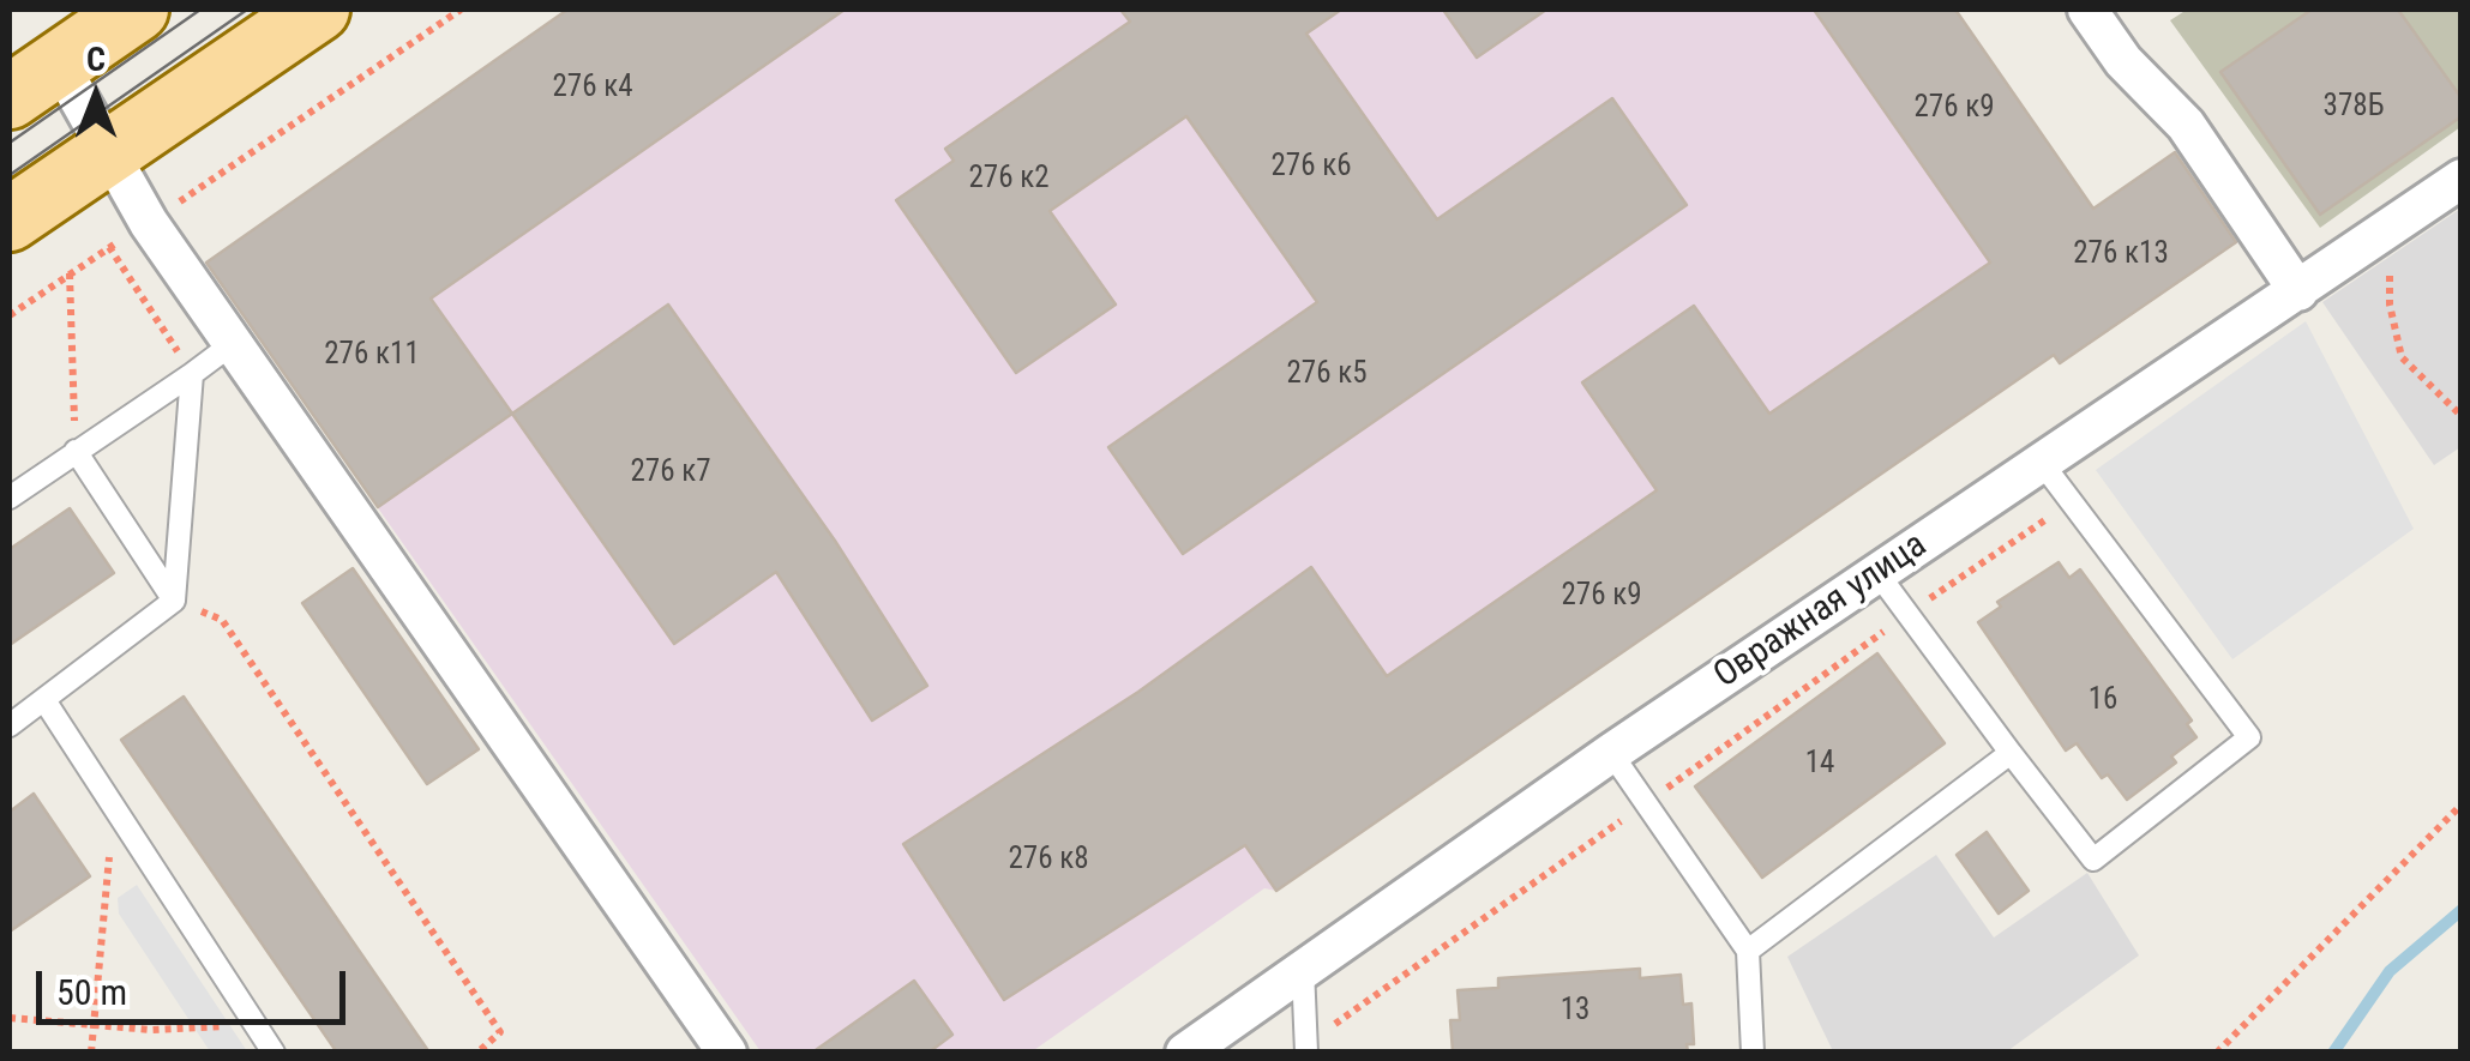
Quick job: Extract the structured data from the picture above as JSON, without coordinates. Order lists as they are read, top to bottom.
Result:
{
  "streets": {
    "street": ["Овражная улица"]
  },
  "house_numbers": [
    "276 к4",
    "378Б",
    "276 к9",
    "276 к6",
    "276 к2",
    "276 к13",
    "276 к11",
    "276 к5",
    "276 к7",
    "276 к9",
    "16",
    "14",
    "276 к8",
    "13"
  ],
  "scale_bar": "50 m",
  "north": "top"
}
